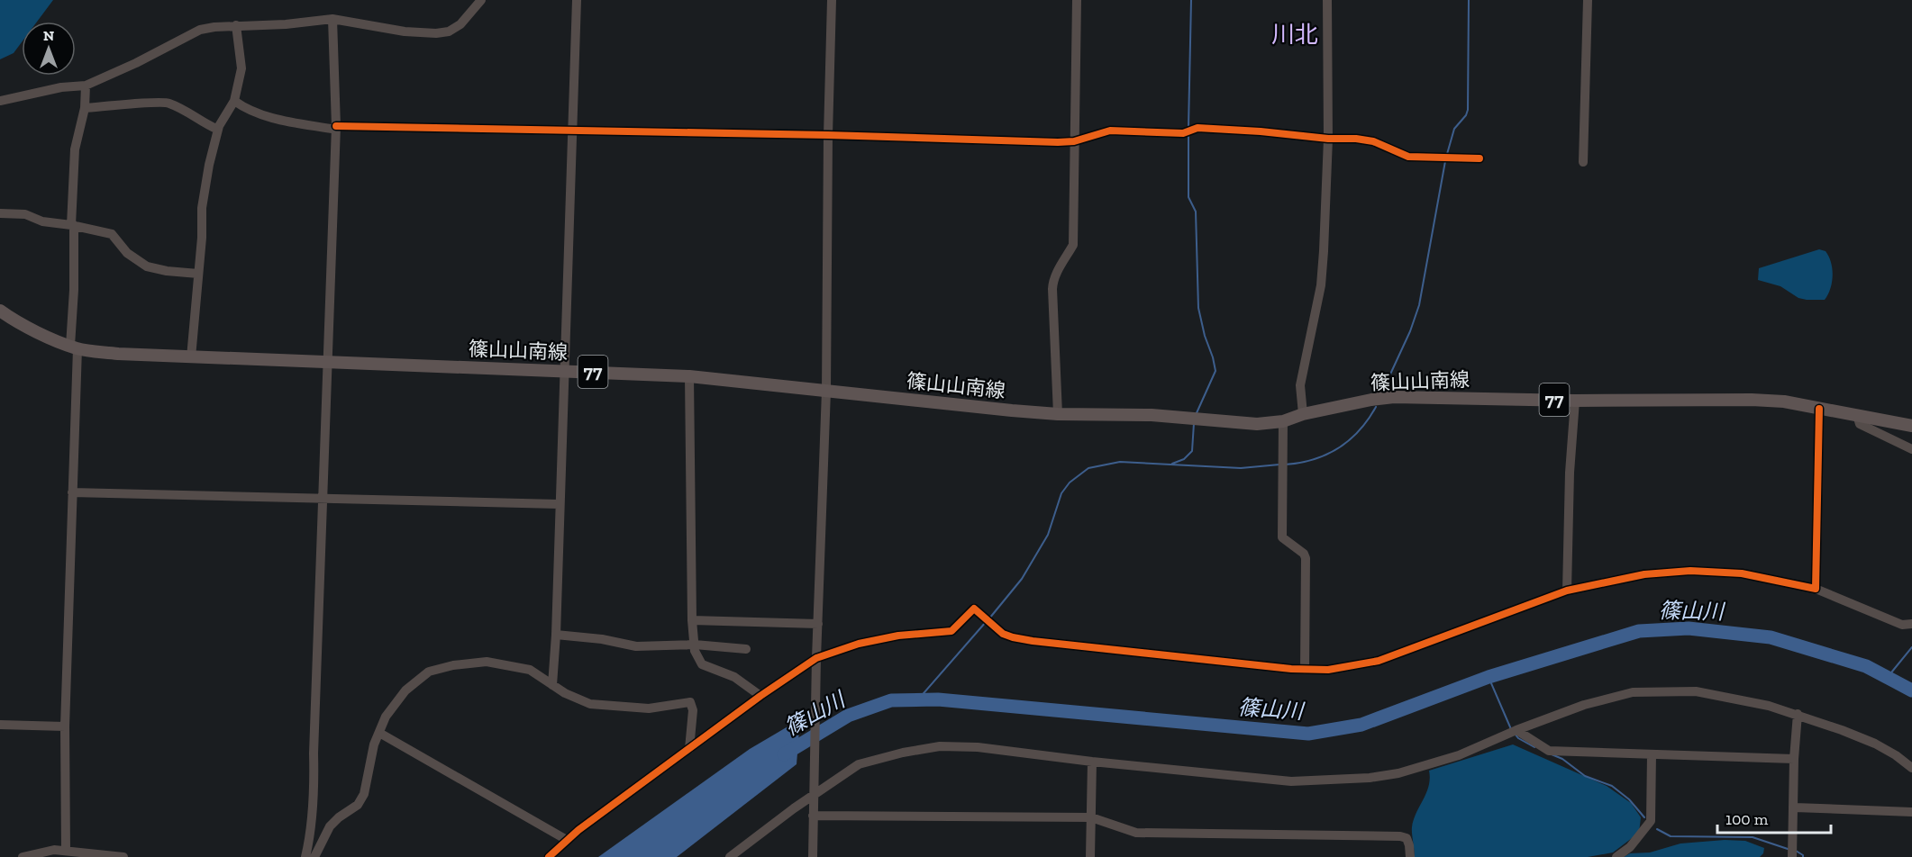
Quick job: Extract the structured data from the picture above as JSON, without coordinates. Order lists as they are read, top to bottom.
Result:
{
  "streets": {
    "main road": ["篠山山南線", "77"]
  },
  "districts": ["川北"],
  "water": ["篠山川"],
  "scale_bar": "100 m",
  "north": "top"
}
